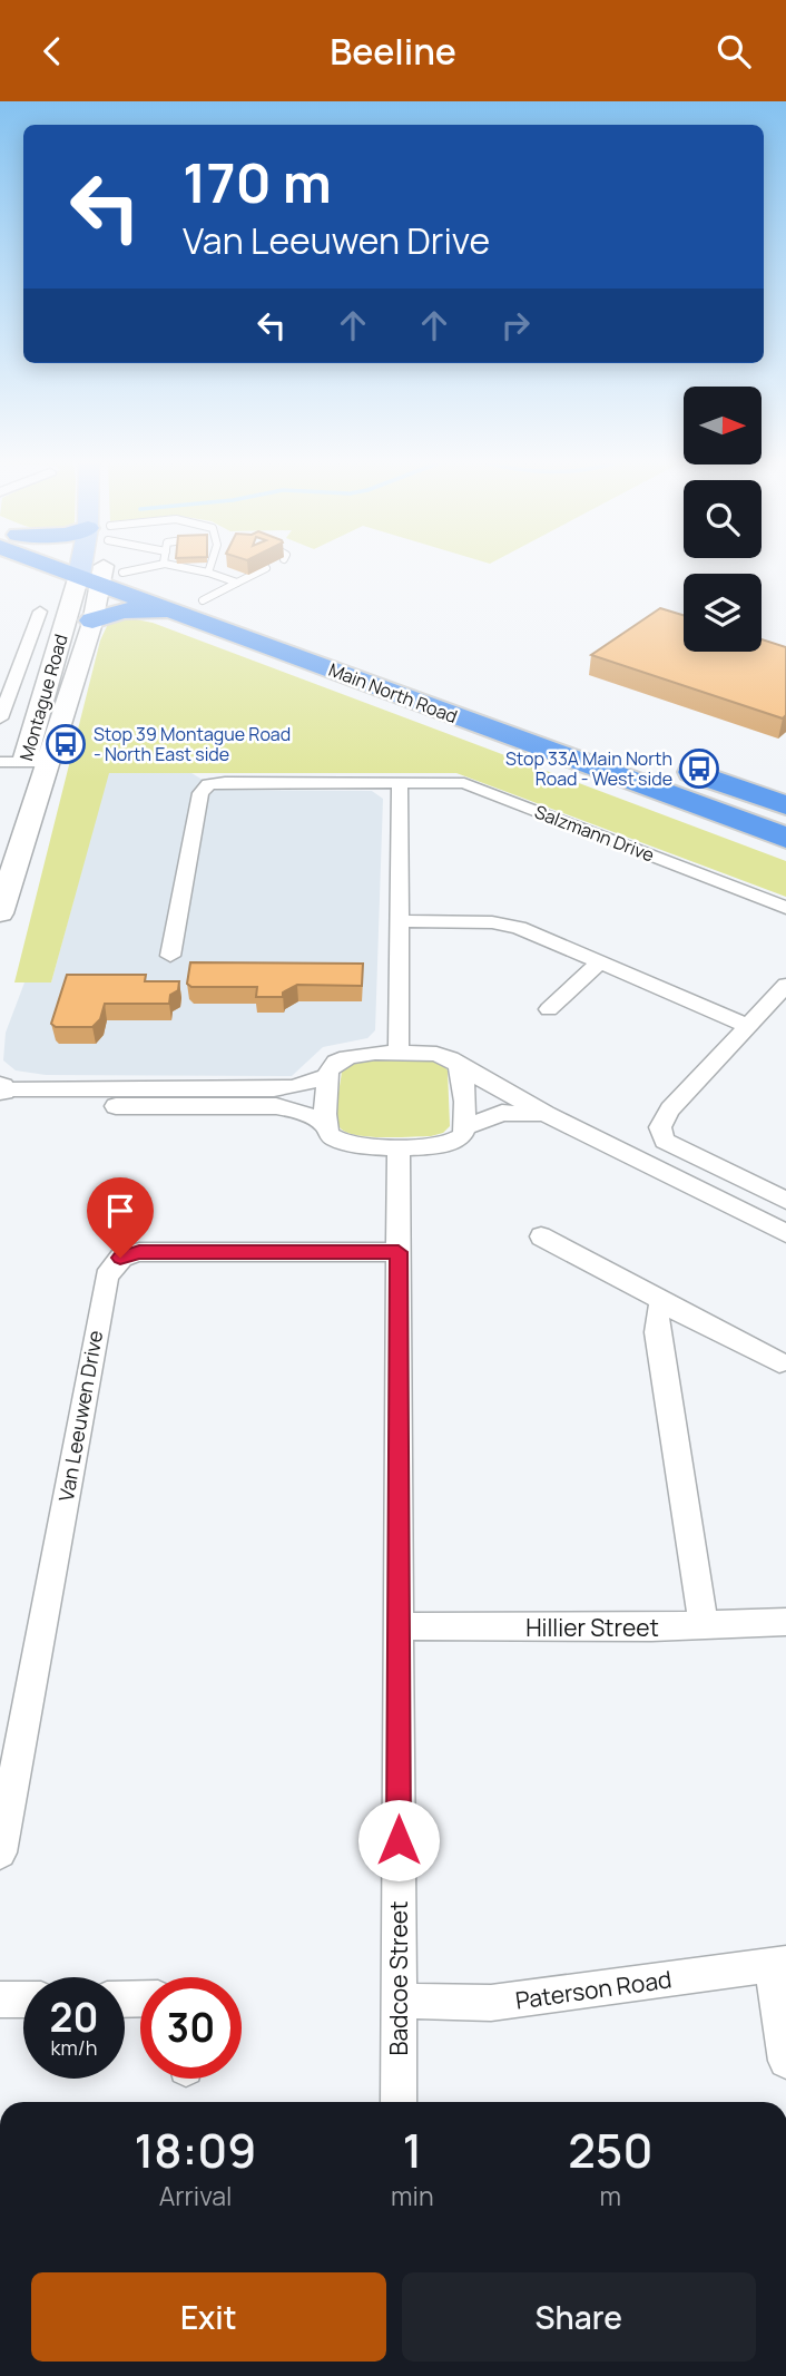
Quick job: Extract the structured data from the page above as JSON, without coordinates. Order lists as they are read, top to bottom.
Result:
{
  "streets": {
    "highway": ["Main North Road"],
    "main road": ["Montague Road"],
    "street": [
      "Salzmann Drive",
      "Van Leeuwen Drive",
      "Hillier Street",
      "Badcoe Street",
      "Paterson Road"
    ]
  },
  "crossings": [
    ["Main North Road", "Montague Road"],
    ["Van Leeuwen Drive", "Badcoe Street"],
    ["Hillier Street", "Badcoe Street"],
    ["Badcoe Street", "Paterson Road"]
  ],
  "places": {
    "bus stop": ["Stop 39 Montague Road - North East side", "Stop 33A Main North Road - West side"]
  },
  "north": "right",
  "page": {
    "header": "Beeline",
    "turn": ["170 m", "Van Leeuwen Drive"],
    "speed": "20 km/h",
    "limit": "30",
    "eta": [
      "18:09",
      "Arrival",
      "1",
      "min",
      "250",
      "m"
    ],
    "buttons": ["Exit", "Share"]
  }
}
